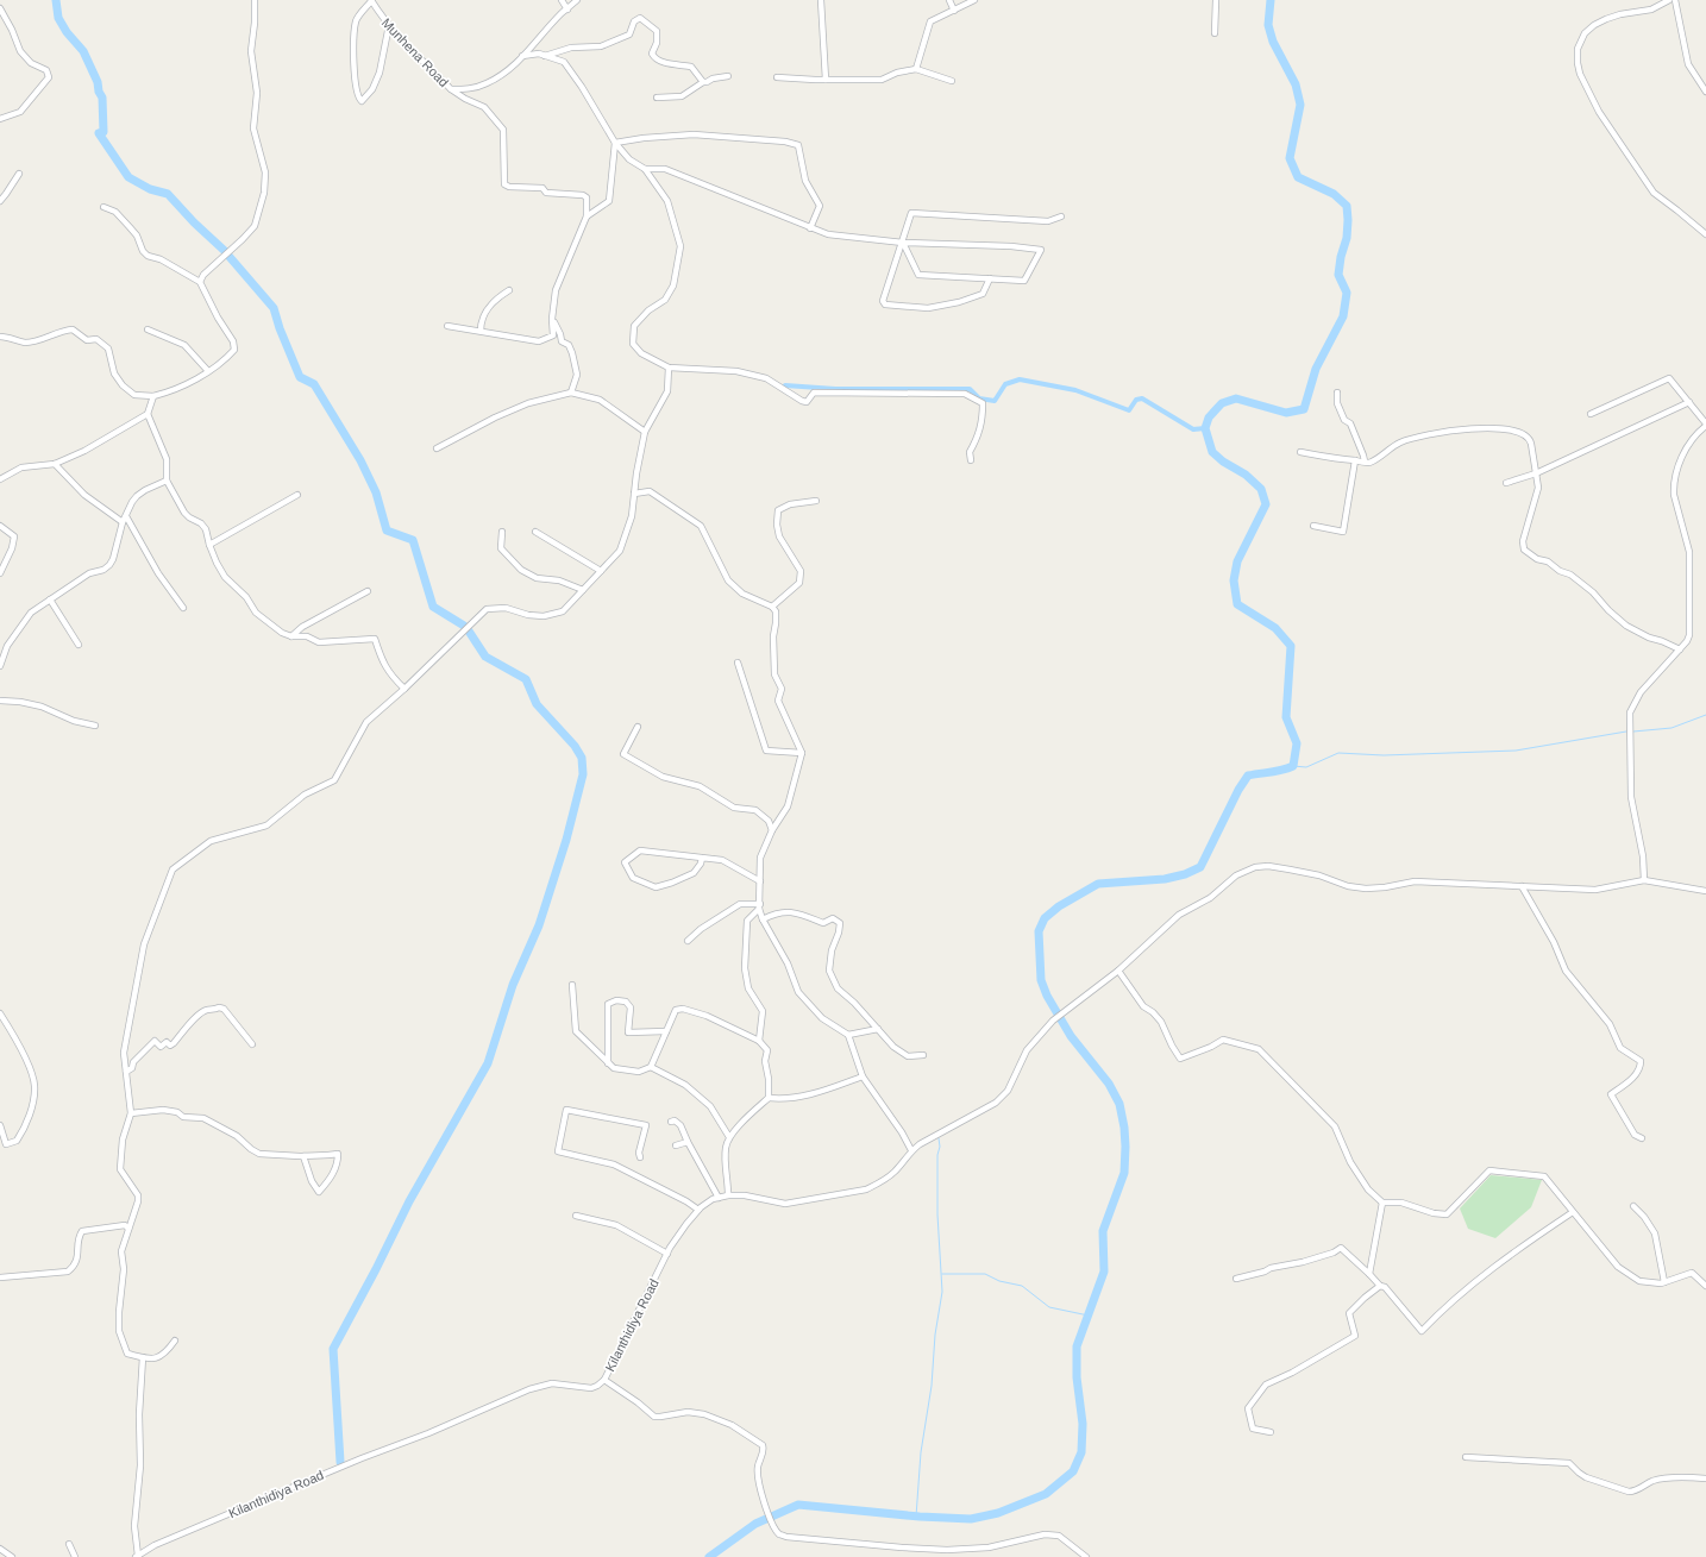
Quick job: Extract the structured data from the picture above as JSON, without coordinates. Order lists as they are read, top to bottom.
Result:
{
  "streets": {
    "street": ["Munhena Road", "Kilanthidiya Road"]
  }
}
